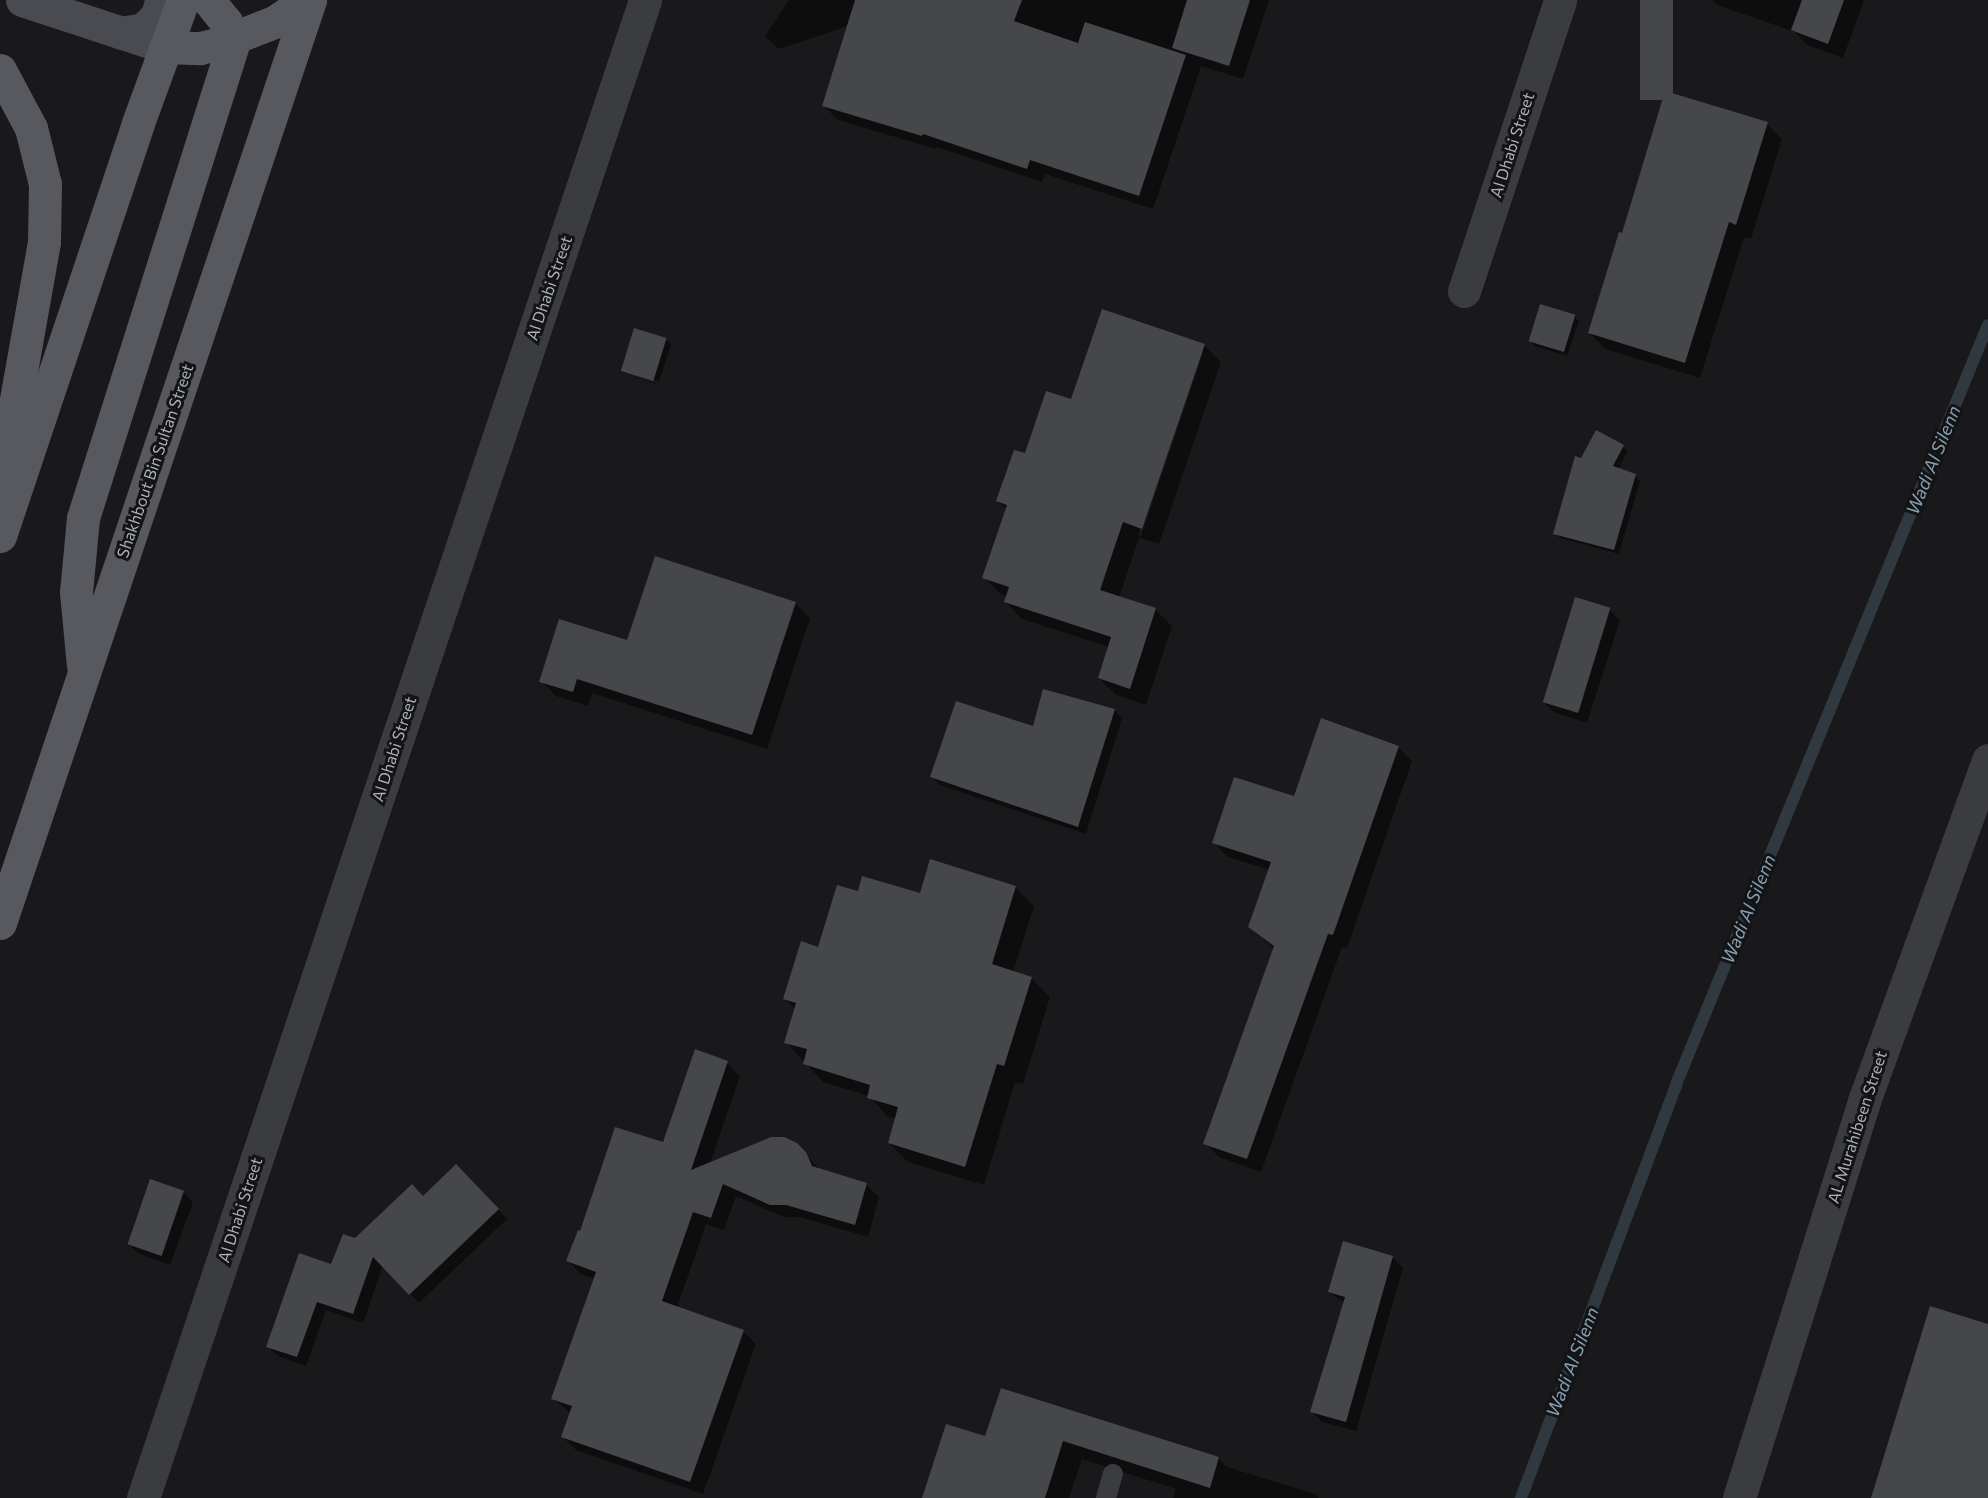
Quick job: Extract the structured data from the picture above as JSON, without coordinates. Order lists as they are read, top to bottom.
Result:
{
  "streets": {
    "main road": ["Shakhbout Bin Sultan Street"],
    "street": ["Al Dhabi Street", "AL Murahibeen Street"]
  },
  "water": ["Wadi Al Silenn"]
}
